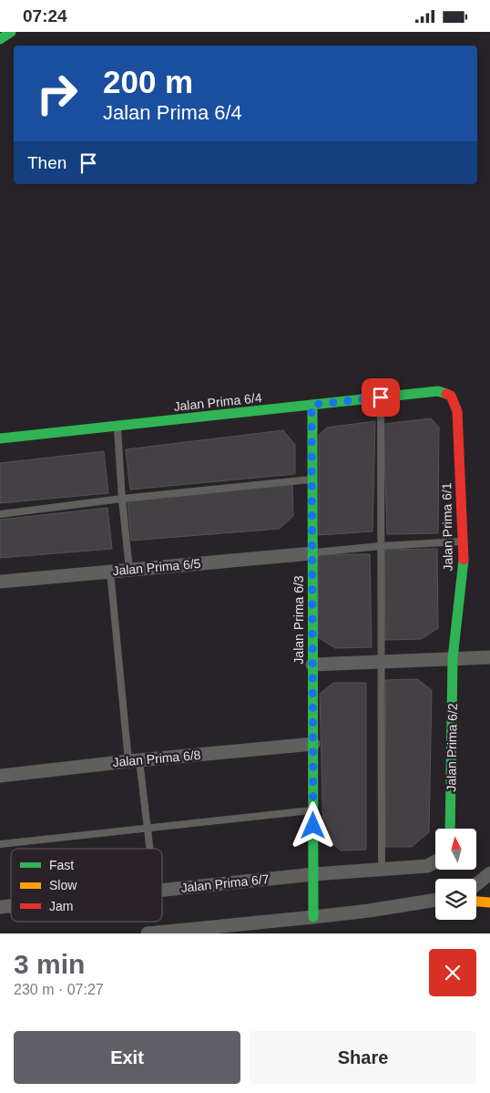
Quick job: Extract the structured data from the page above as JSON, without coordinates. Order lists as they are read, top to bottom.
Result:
{
  "streets": {
    "main road": [
      "Jalan Prima 6/4",
      "Jalan Prima 6/1",
      "Jalan Prima 6/3",
      "Jalan Prima 6/2"
    ],
    "street": ["Jalan Prima 6/5", "Jalan Prima 6/8", "Jalan Prima 6/7"]
  },
  "crossings": [
    ["Jalan Prima 6/4", "Jalan Prima 6/1"],
    ["Jalan Prima 6/4", "Jalan Prima 6/3"],
    ["Jalan Prima 6/1", "Jalan Prima 6/2"],
    ["Jalan Prima 6/5", "Jalan Prima 6/3"],
    ["Jalan Prima 6/3", "Jalan Prima 6/8"],
    ["Jalan Prima 6/3", "Jalan Prima 6/7"]
  ],
  "legend": ["Fast", "Slow", "Jam"],
  "north": "top",
  "page": {
    "status": "07:24",
    "turn": ["200 m", "Jalan Prima 6/4"],
    "then": "Then",
    "heading": ["3 min", "230 m · 07:27"],
    "buttons": ["Exit", "Share"]
  }
}
